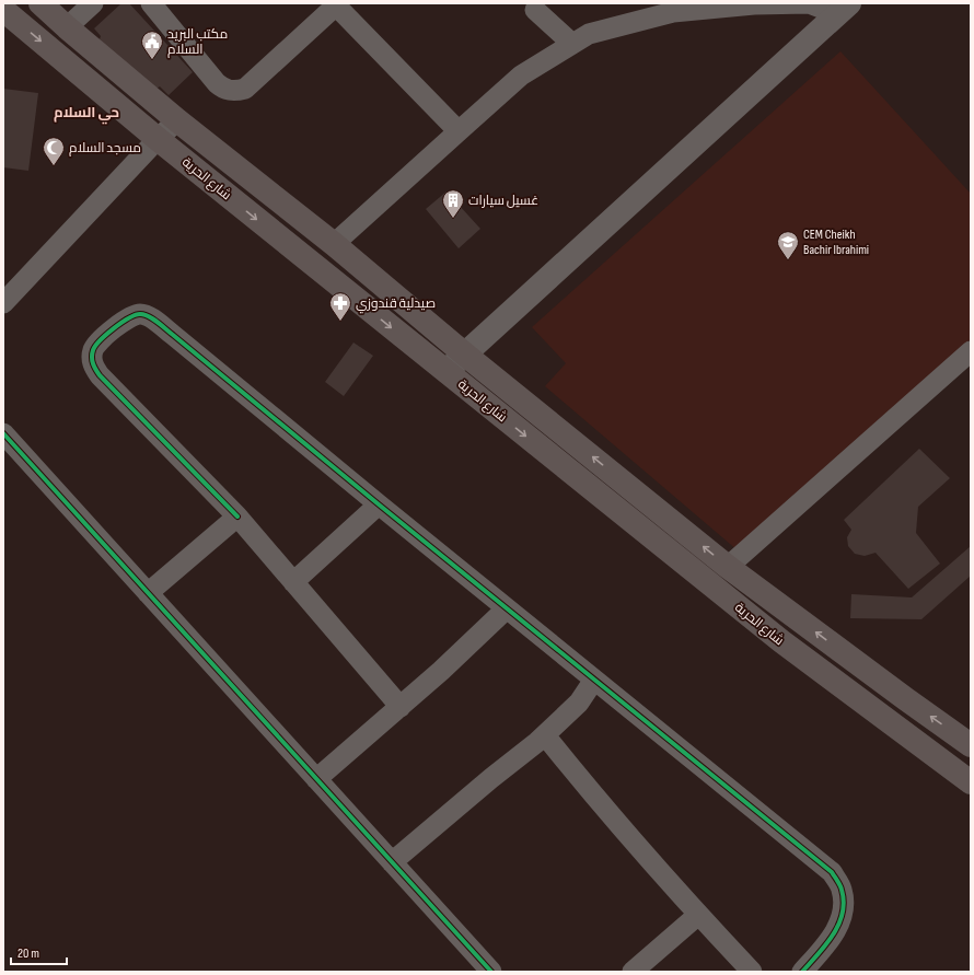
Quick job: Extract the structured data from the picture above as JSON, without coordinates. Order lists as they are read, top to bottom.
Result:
{
  "streets": {
    "main road": ["شارع الحرية"]
  },
  "districts": ["حي السلام"],
  "places": {
    "public building": ["مكتب البريد السلام"],
    "mosque": ["مسجد السلام"],
    "building": ["غسيل سيارات"],
    "school or university": ["CEM Cheikh Bachir Ibrahimi"],
    "pharmacy": ["صيدلية قندوزي"]
  },
  "scale_bar": "20 m"
}
